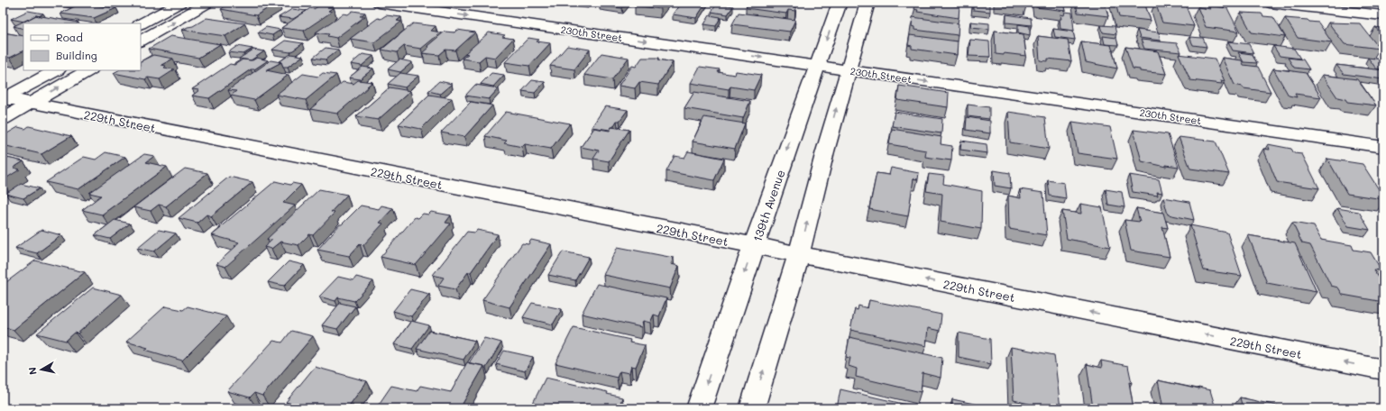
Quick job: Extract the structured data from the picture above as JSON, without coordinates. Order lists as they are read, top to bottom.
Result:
{
  "streets": {
    "street": ["230th Street", "229th Street", "139th Avenue"]
  },
  "crossings": [
    ["230th Street", "139th Avenue"],
    ["229th Street", "139th Avenue"]
  ],
  "one_way": ["230th Street", "229th Street"],
  "legend": ["Road", "Building"],
  "north": "left"
}
